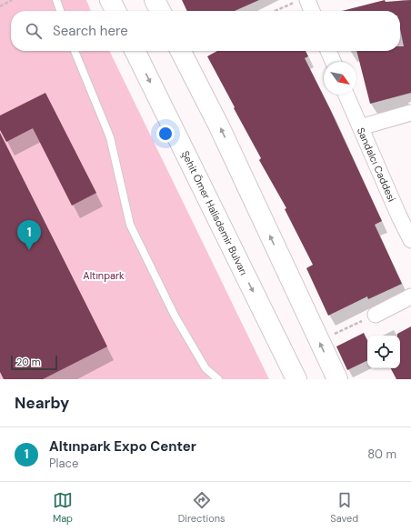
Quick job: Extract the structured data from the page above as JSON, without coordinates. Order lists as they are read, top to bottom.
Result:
{
  "streets": {
    "highway": ["Şehit Ömer Halisdemir Bulvarı"],
    "street": ["Sandalcı Caddesi"]
  },
  "parks": ["Altınpark"],
  "scale_bar": "20 m",
  "north": "bottom right",
  "page": {
    "search": "Search here",
    "pins": "1",
    "scale": "20 m",
    "heading": "Nearby",
    "list": [
      {
        "mark": "1",
        "name": "Altınpark Expo Center",
        "note": "Place",
        "value": "80 m"
      }
    ],
    "nav": ["Map", "Directions", "Saved"]
  }
}
